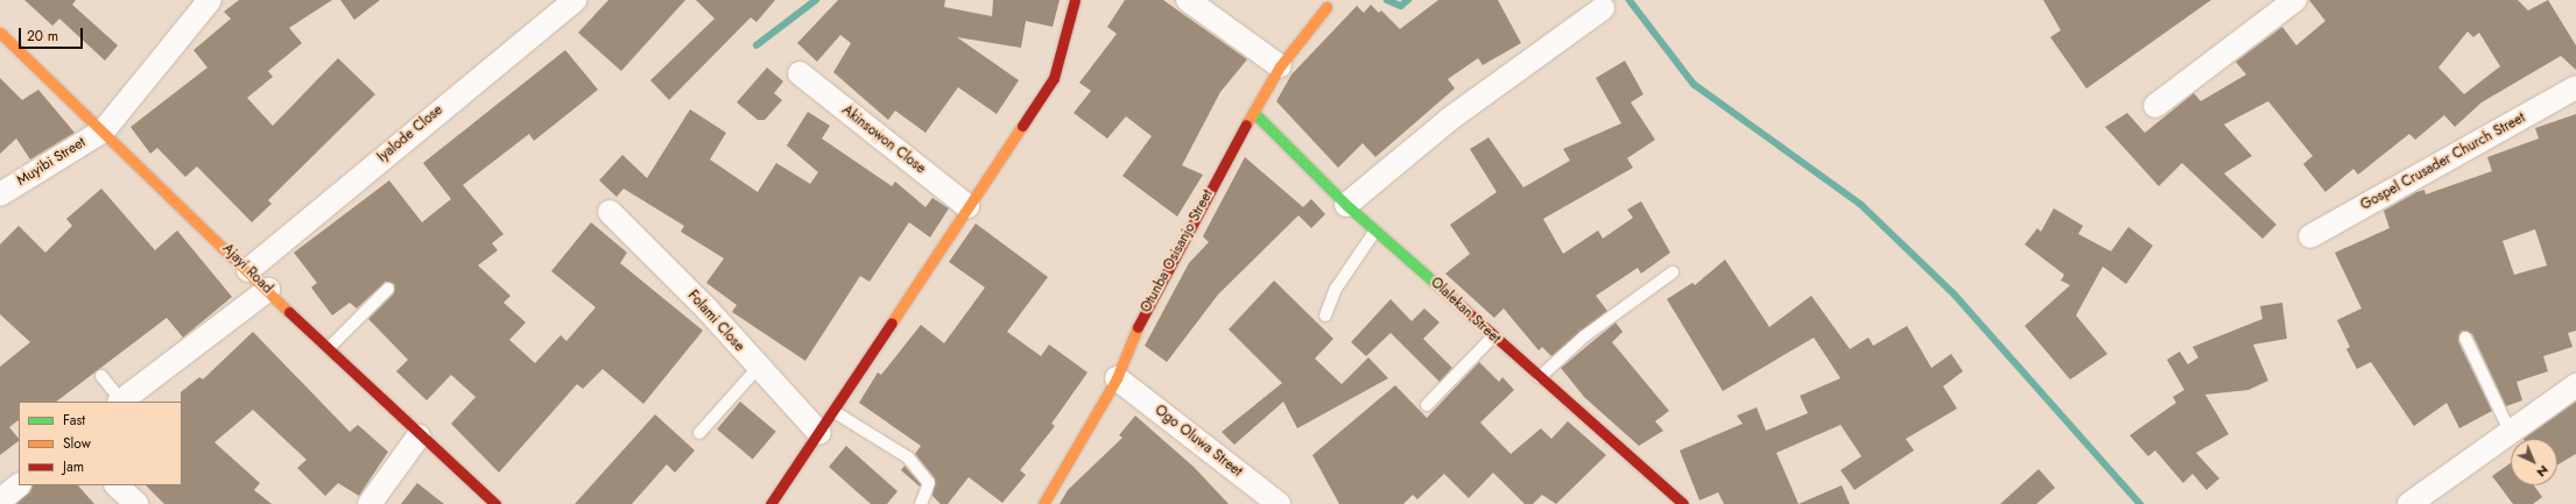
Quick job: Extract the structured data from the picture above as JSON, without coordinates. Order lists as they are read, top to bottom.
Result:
{
  "streets": {
    "street": [
      "Iyalode Close",
      "Akinsowon Close",
      "Muyibi Street",
      "Gospel Crusader Church Street",
      "Otunba Osisanjo Street",
      "Ajayi Road",
      "Olalekan Street",
      "Folami Close",
      "Ogo Oluwa Street"
    ]
  },
  "crossings": [
    ["Iyalode Close", "Ajayi Road"],
    ["Muyibi Street", "Ajayi Road"],
    ["Otunba Osisanjo Street", "Olalekan Street"],
    ["Otunba Osisanjo Street", "Ogo Oluwa Street"]
  ],
  "legend": ["Fast", "Slow", "Jam"],
  "scale_bar": "20 m",
  "north": "bottom right"
}
